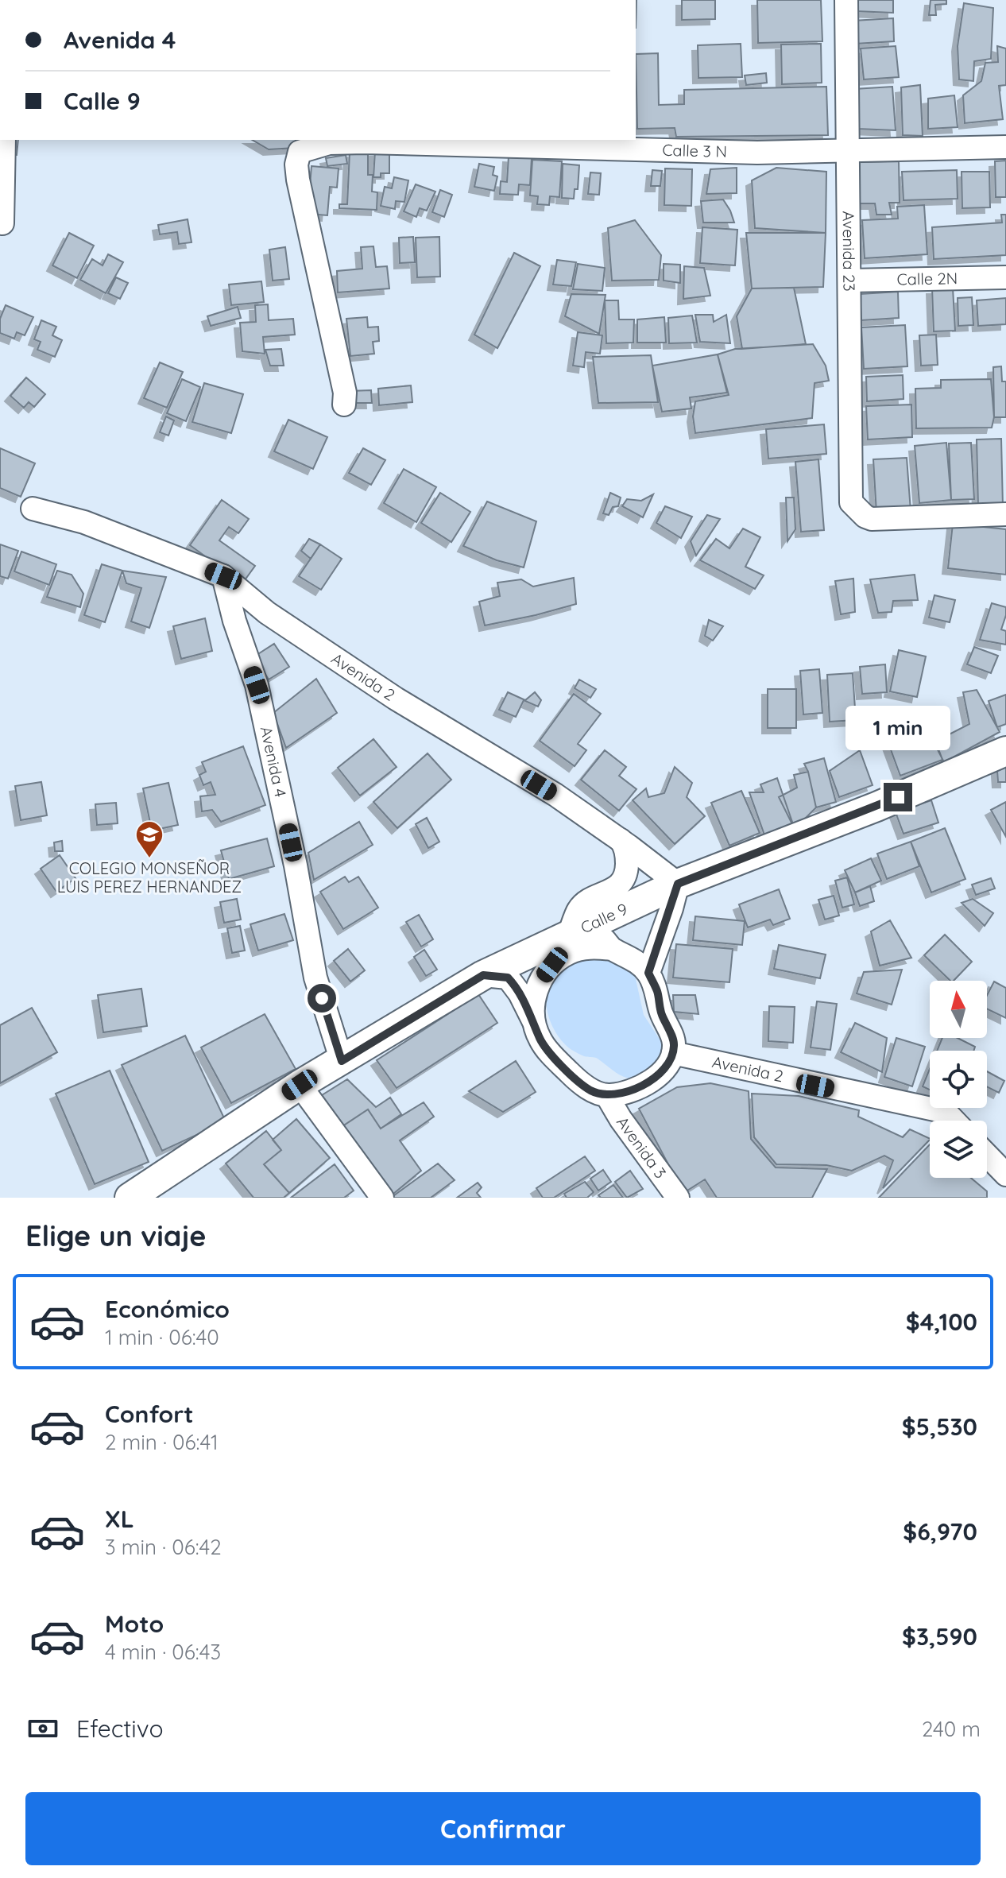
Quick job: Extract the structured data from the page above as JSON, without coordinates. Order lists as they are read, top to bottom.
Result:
{
  "streets": {
    "street": [
      "Calle 3 N",
      "Avenida 23",
      "Calle 2N",
      "Avenida 2",
      "Avenida 4",
      "Calle 9",
      "Avenida 3"
    ]
  },
  "crossings": [
    ["Calle 3 N", "Avenida 23"],
    ["Avenida 23", "Calle 2N"],
    ["Avenida 2", "Avenida 4"],
    ["Avenida 2", "Calle 9"],
    ["Avenida 4", "Calle 9"]
  ],
  "places": {
    "school or university": ["COLEGIO MONSEÑOR LUIS PEREZ HERNANDEZ"]
  },
  "north": "top",
  "page": {
    "banner": ["Avenida 4", "Calle 9"],
    "bubble": "1 min",
    "heading": "Elige un viaje",
    "list": [
      {
        "name": "Económico",
        "note": "1 min · 06:40",
        "value": "$4,100"
      },
      {
        "name": "Confort",
        "note": "2 min · 06:41",
        "value": "$5,530"
      },
      {
        "name": "XL",
        "note": "3 min · 06:42",
        "value": "$6,970"
      },
      {
        "name": "Moto",
        "note": "4 min · 06:43",
        "value": "$3,590"
      }
    ],
    "pay": ["Efectivo", "240 m"],
    "buttons": "Confirmar"
  }
}
